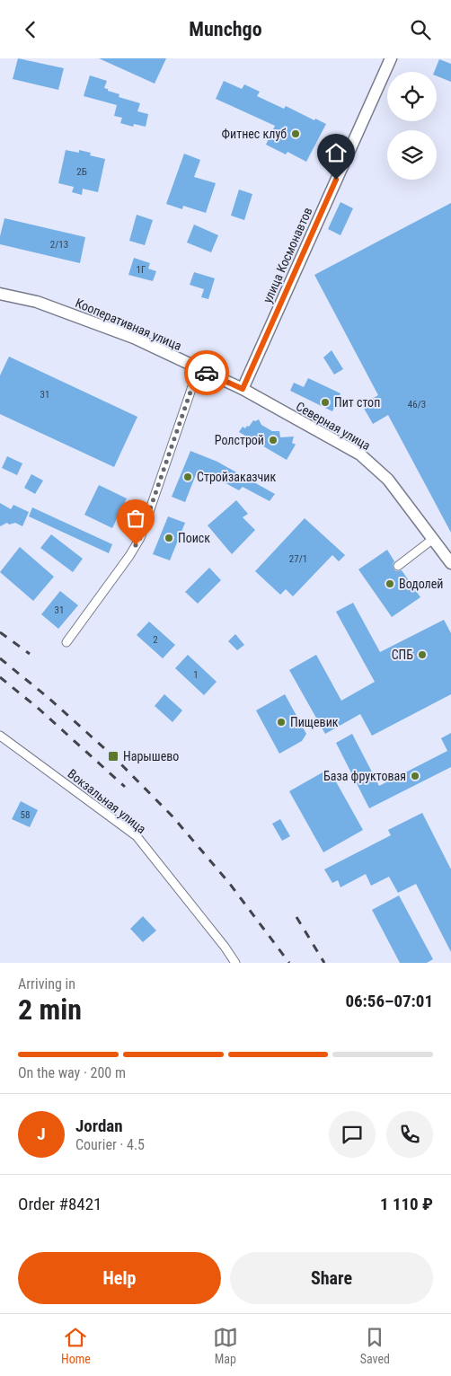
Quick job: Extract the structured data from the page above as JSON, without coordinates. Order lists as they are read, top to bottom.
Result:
{
  "streets": {
    "main road": ["улица Космонавтов", "Кооперативная улица", "Северная улица"],
    "street": ["Вокзальная улица"]
  },
  "crossings": [
    ["улица Космонавтов", "Кооперативная улица"],
    ["улица Космонавтов", "Северная улица"],
    ["Кооперативная улица", "Северная улица"]
  ],
  "places": {
    "other": [
      "Фитнес клуб",
      "Пит стоп",
      "Ролстрой",
      "Стройзаказчик",
      "Поиск",
      "Водолей",
      "СПБ",
      "Пищевик",
      "База фруктовая"
    ],
    "transit": ["Нарышево"]
  },
  "house_numbers": [
    "2Б",
    "2/13",
    "1Г",
    "31",
    "46/3",
    "27/1",
    "31",
    "2",
    "1",
    "58"
  ],
  "page": {
    "header": "Munchgo",
    "heading": ["2 min", "Arriving in", "06:56–07:01"],
    "panel": [
      "Jordan",
      "Courier · 4.5",
      "Order #8421",
      "1 110 ₽"
    ],
    "bar": "On the way · 200 m",
    "round": "J",
    "buttons": ["Help", "Share"],
    "tabs": ["Home", "Map", "Saved"]
  }
}
